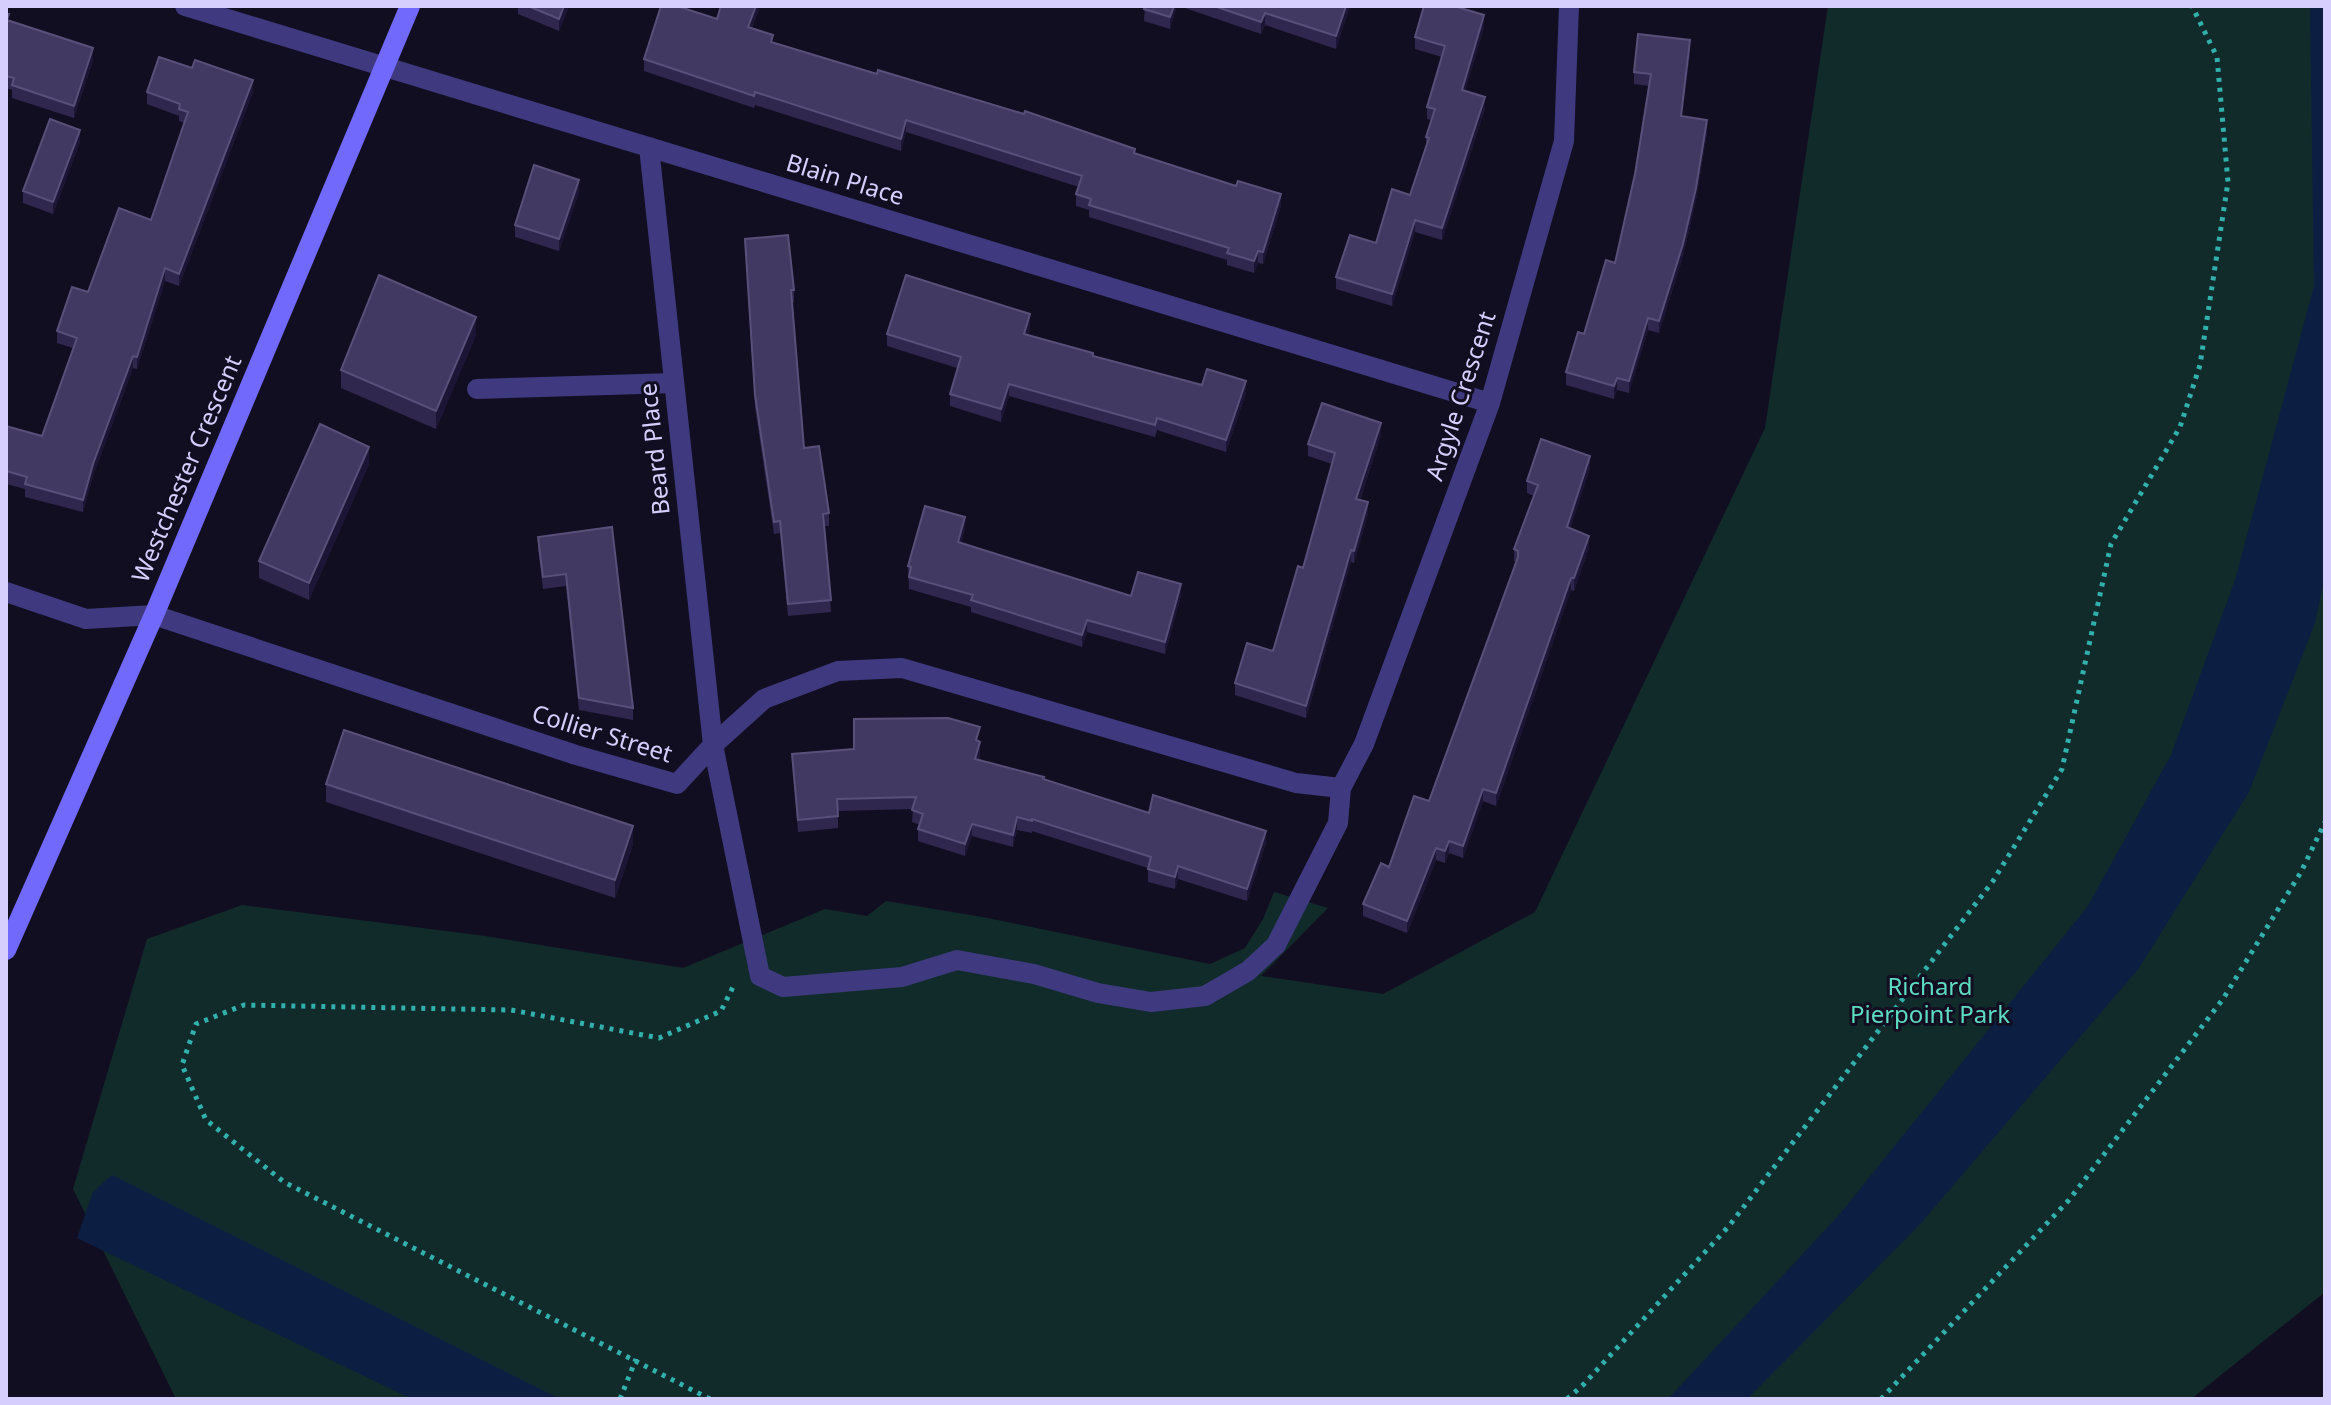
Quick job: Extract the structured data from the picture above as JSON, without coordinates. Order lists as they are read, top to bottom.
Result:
{
  "streets": {
    "main road": ["Westchester Crescent"],
    "street": [
      "Blain Place",
      "Argyle Crescent",
      "Beard Place",
      "Collier Street"
    ]
  },
  "crossings": [
    ["Blain Place", "Argyle Crescent"],
    ["Blain Place", "Beard Place"],
    ["Blain Place", "Westchester Crescent"],
    ["Argyle Crescent", "Beard Place"],
    ["Argyle Crescent", "Collier Street"],
    ["Beard Place", "Collier Street"],
    ["Westchester Crescent", "Collier Street"]
  ],
  "parks": ["Richard Pierpoint Park"]
}
